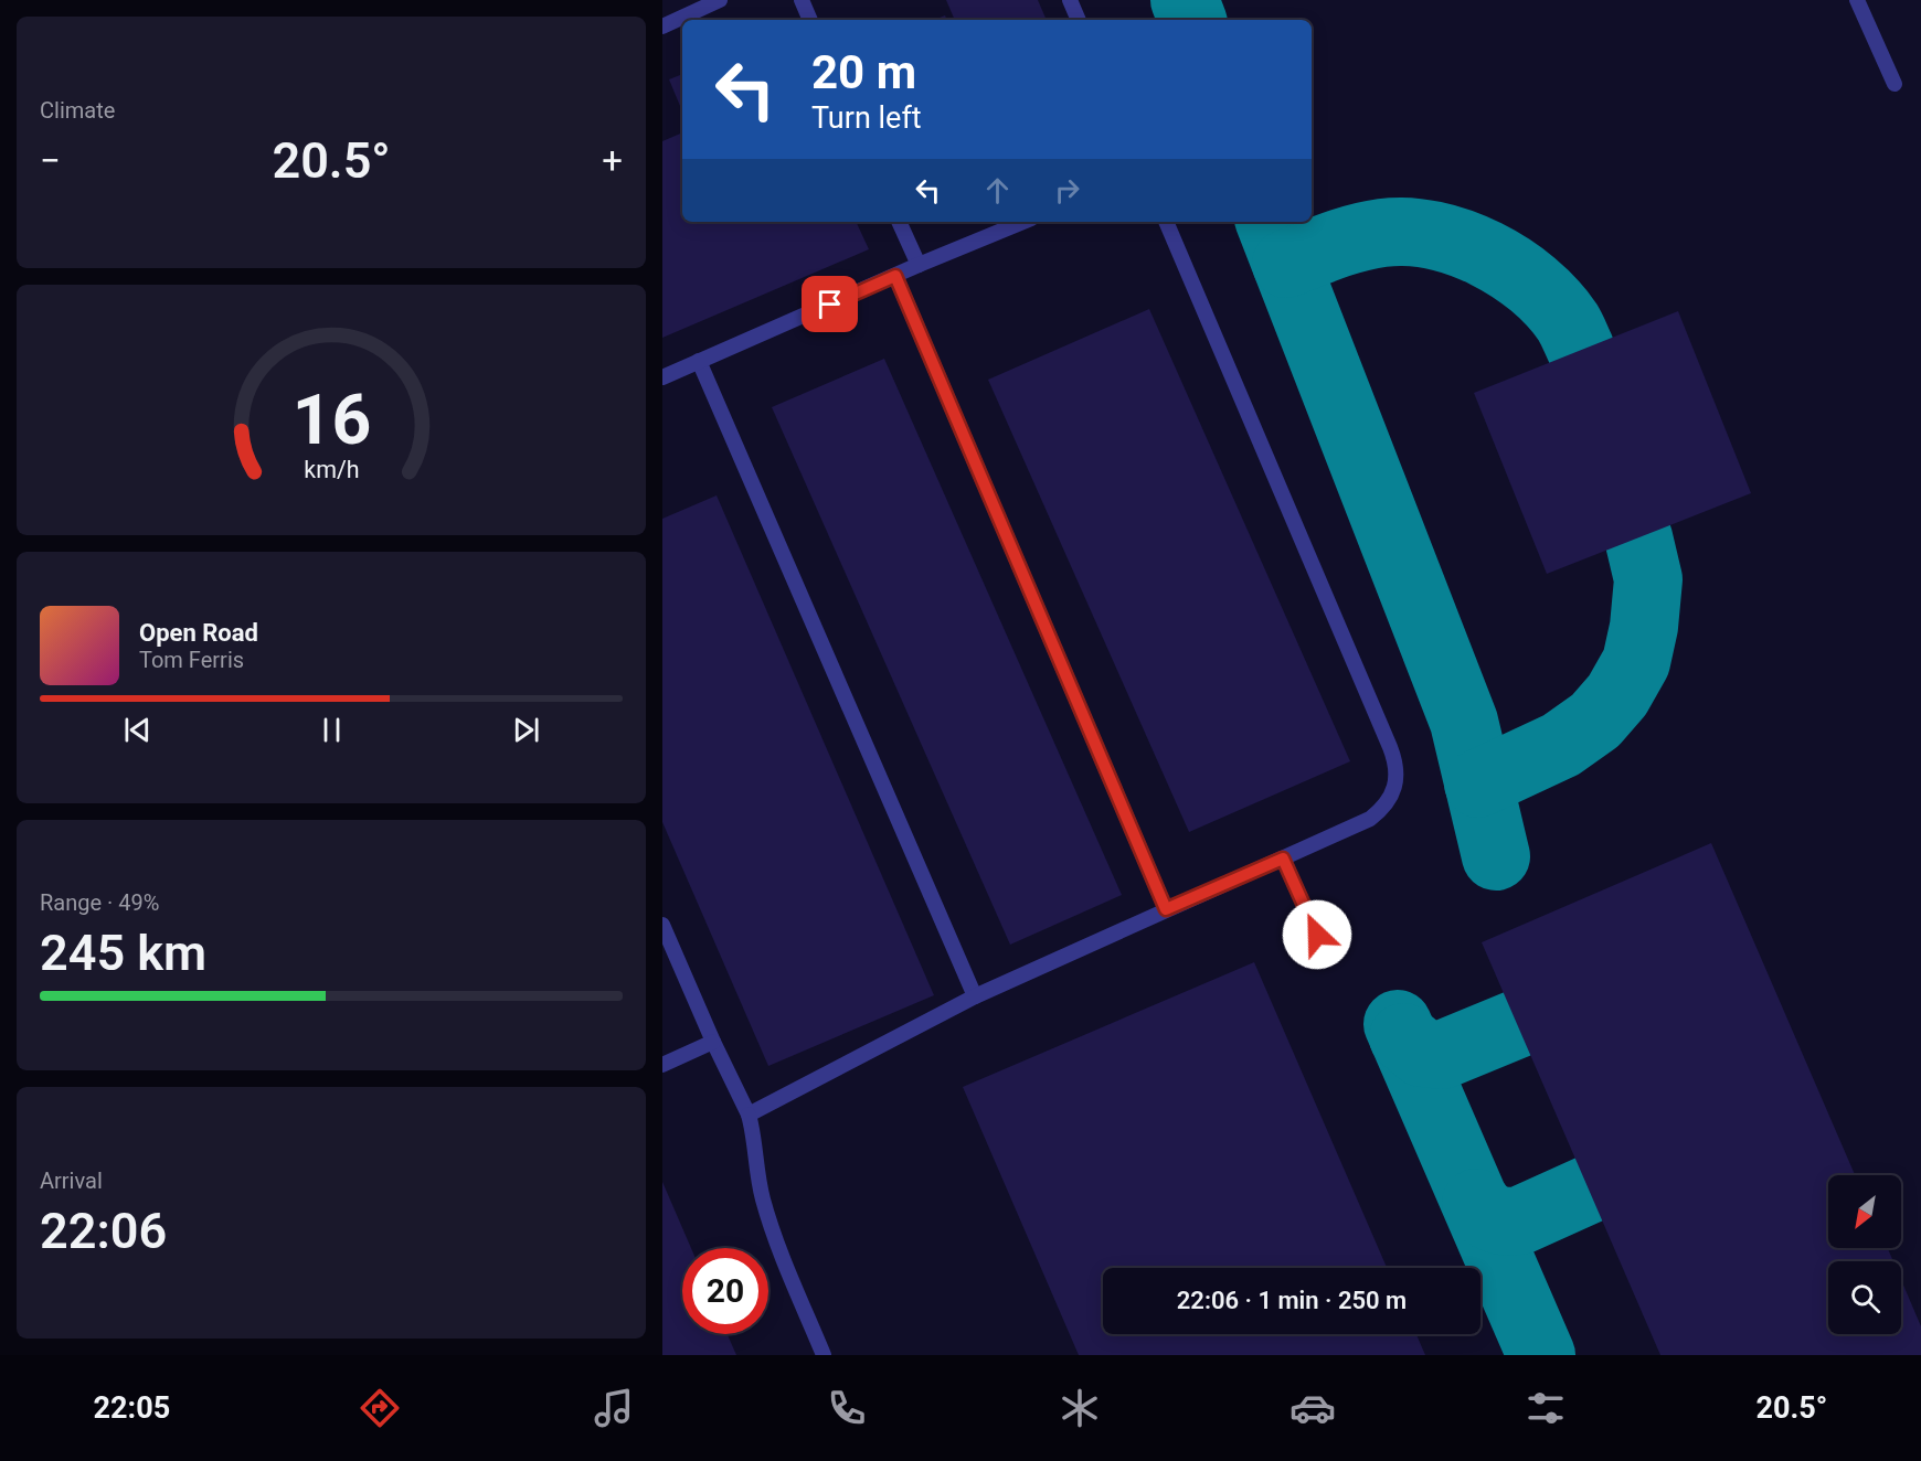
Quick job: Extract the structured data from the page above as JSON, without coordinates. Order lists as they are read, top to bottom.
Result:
{
  "north": "bottom left",
  "page": {
    "tile": [
      "Climate",
      ["Range · 49%", "245 km"],
      ["Arrival", "22:06"]
    ],
    "turn": ["20 m", "Turn left"],
    "heat": ["−", "20.5°", "+"],
    "song": ["Open Road", "Tom Ferris"],
    "limit": "20",
    "trip": "22:06 · 1 min · 250 m",
    "tabs": ["22:05", "20.5°"],
    "gauge": ["16", "km/h"]
  }
}
